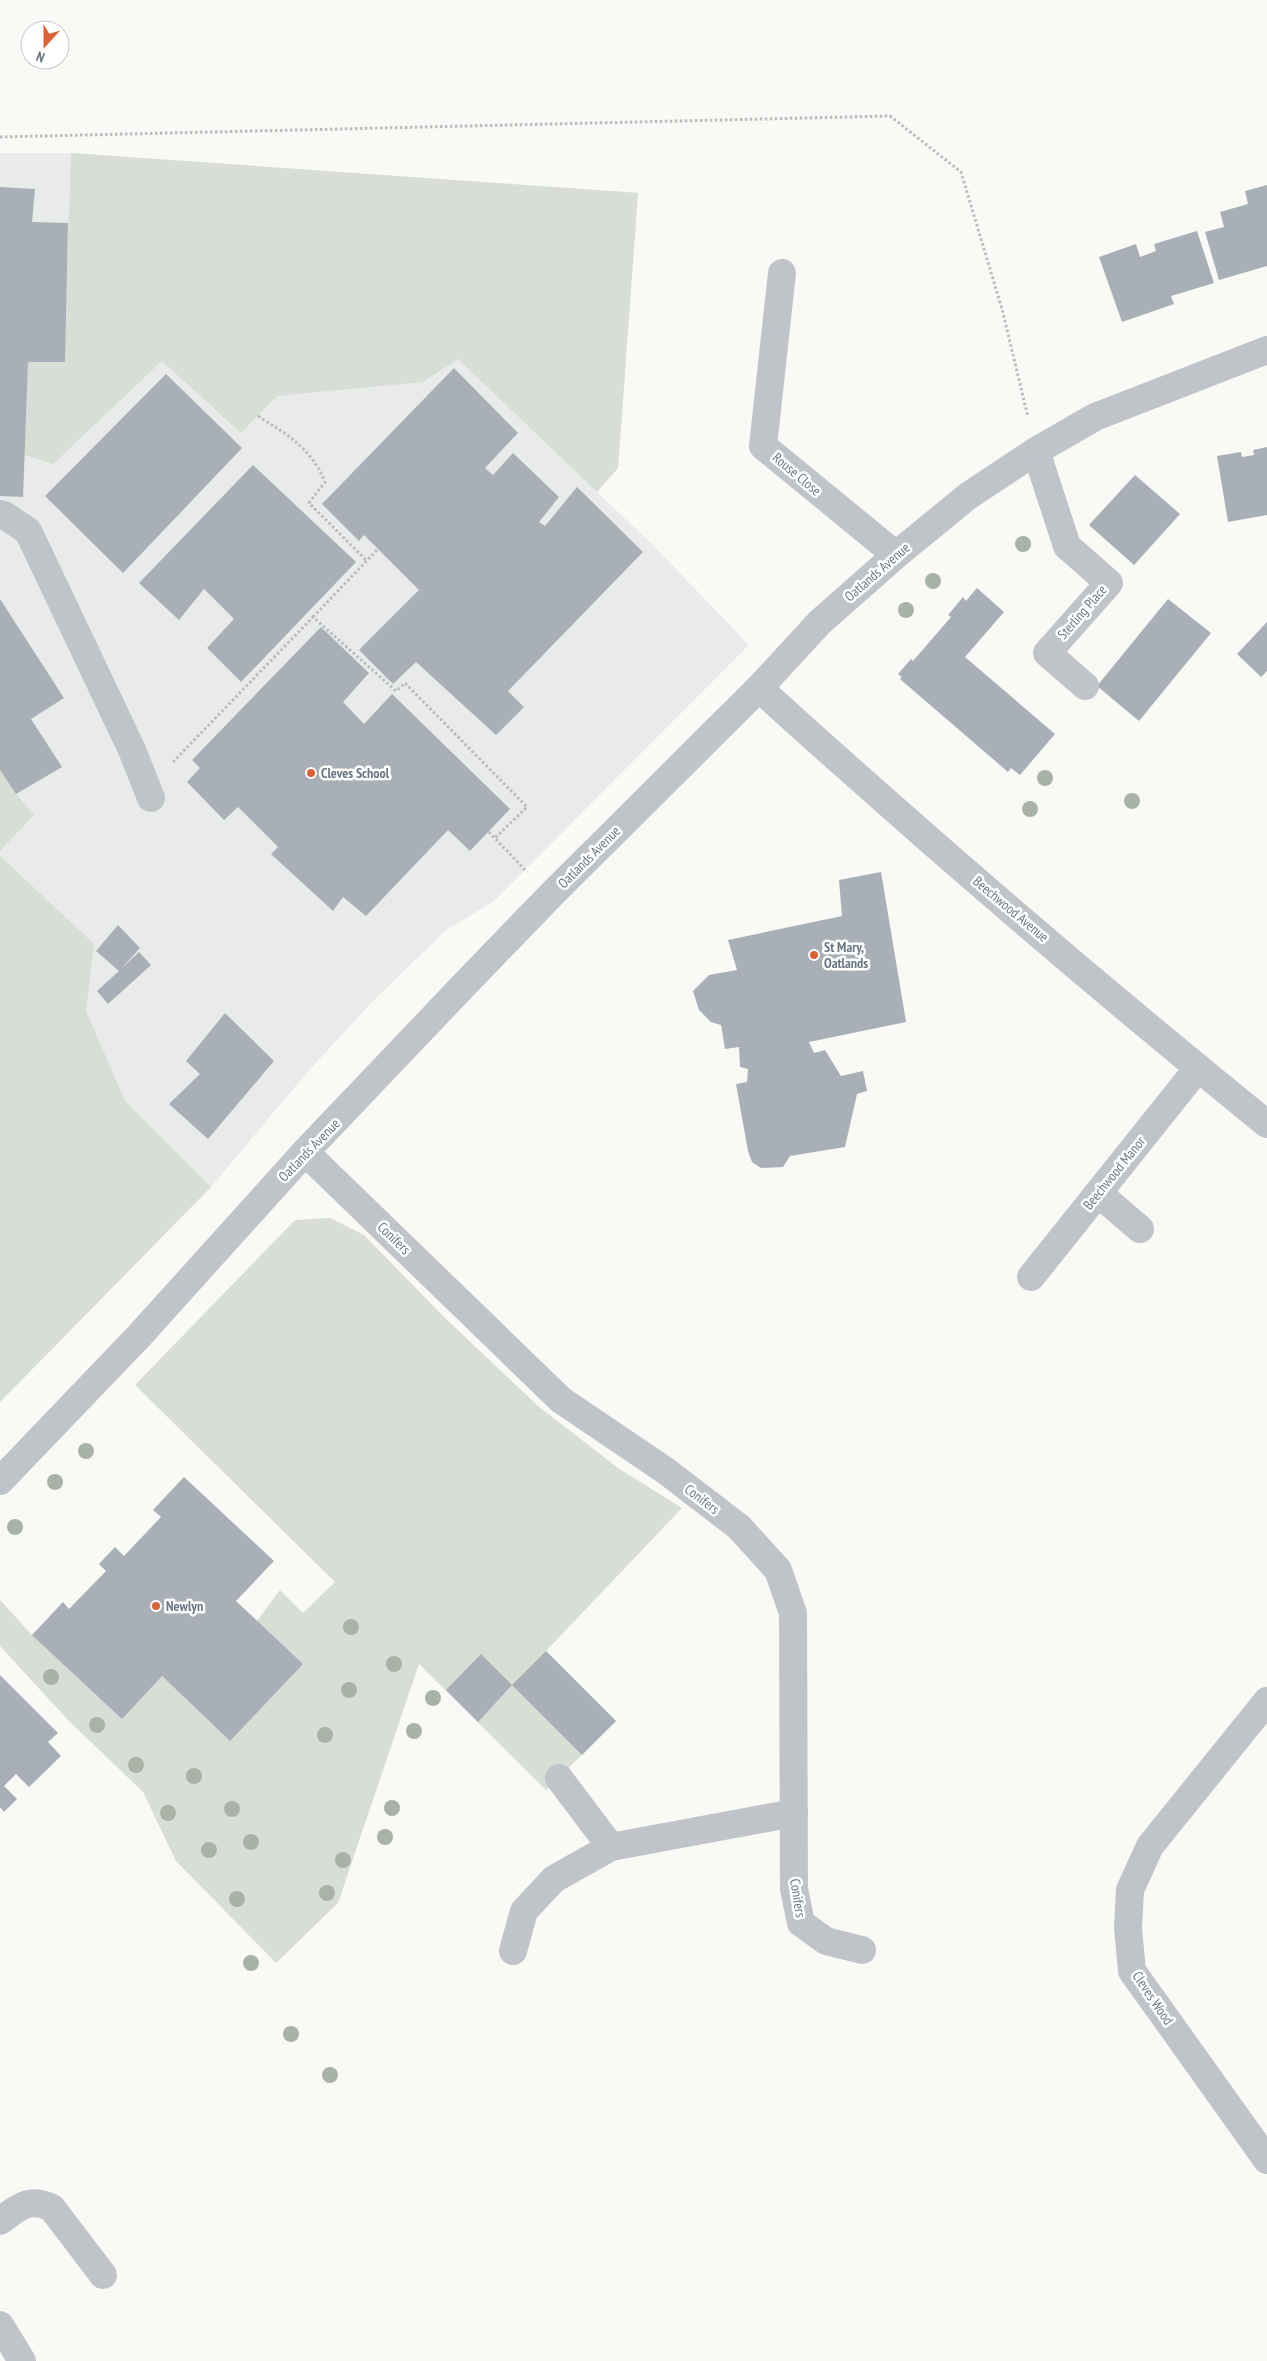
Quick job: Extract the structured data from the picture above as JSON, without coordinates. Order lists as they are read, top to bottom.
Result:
{
  "streets": {
    "street": [
      "Rouse Close",
      "Oatlands Avenue",
      "Sterling Place",
      "Beechwood Avenue",
      "Beechwood Manor",
      "Conifers",
      "Cleves Wood"
    ]
  },
  "crossings": [
    ["Rouse Close", "Oatlands Avenue"],
    ["Oatlands Avenue", "Sterling Place"],
    ["Oatlands Avenue", "Beechwood Avenue"],
    ["Oatlands Avenue", "Conifers"],
    ["Beechwood Avenue", "Beechwood Manor"]
  ],
  "places": ["Cleves School", "St Mary, Oatlands", "Newlyn"],
  "north": "bottom"
}
